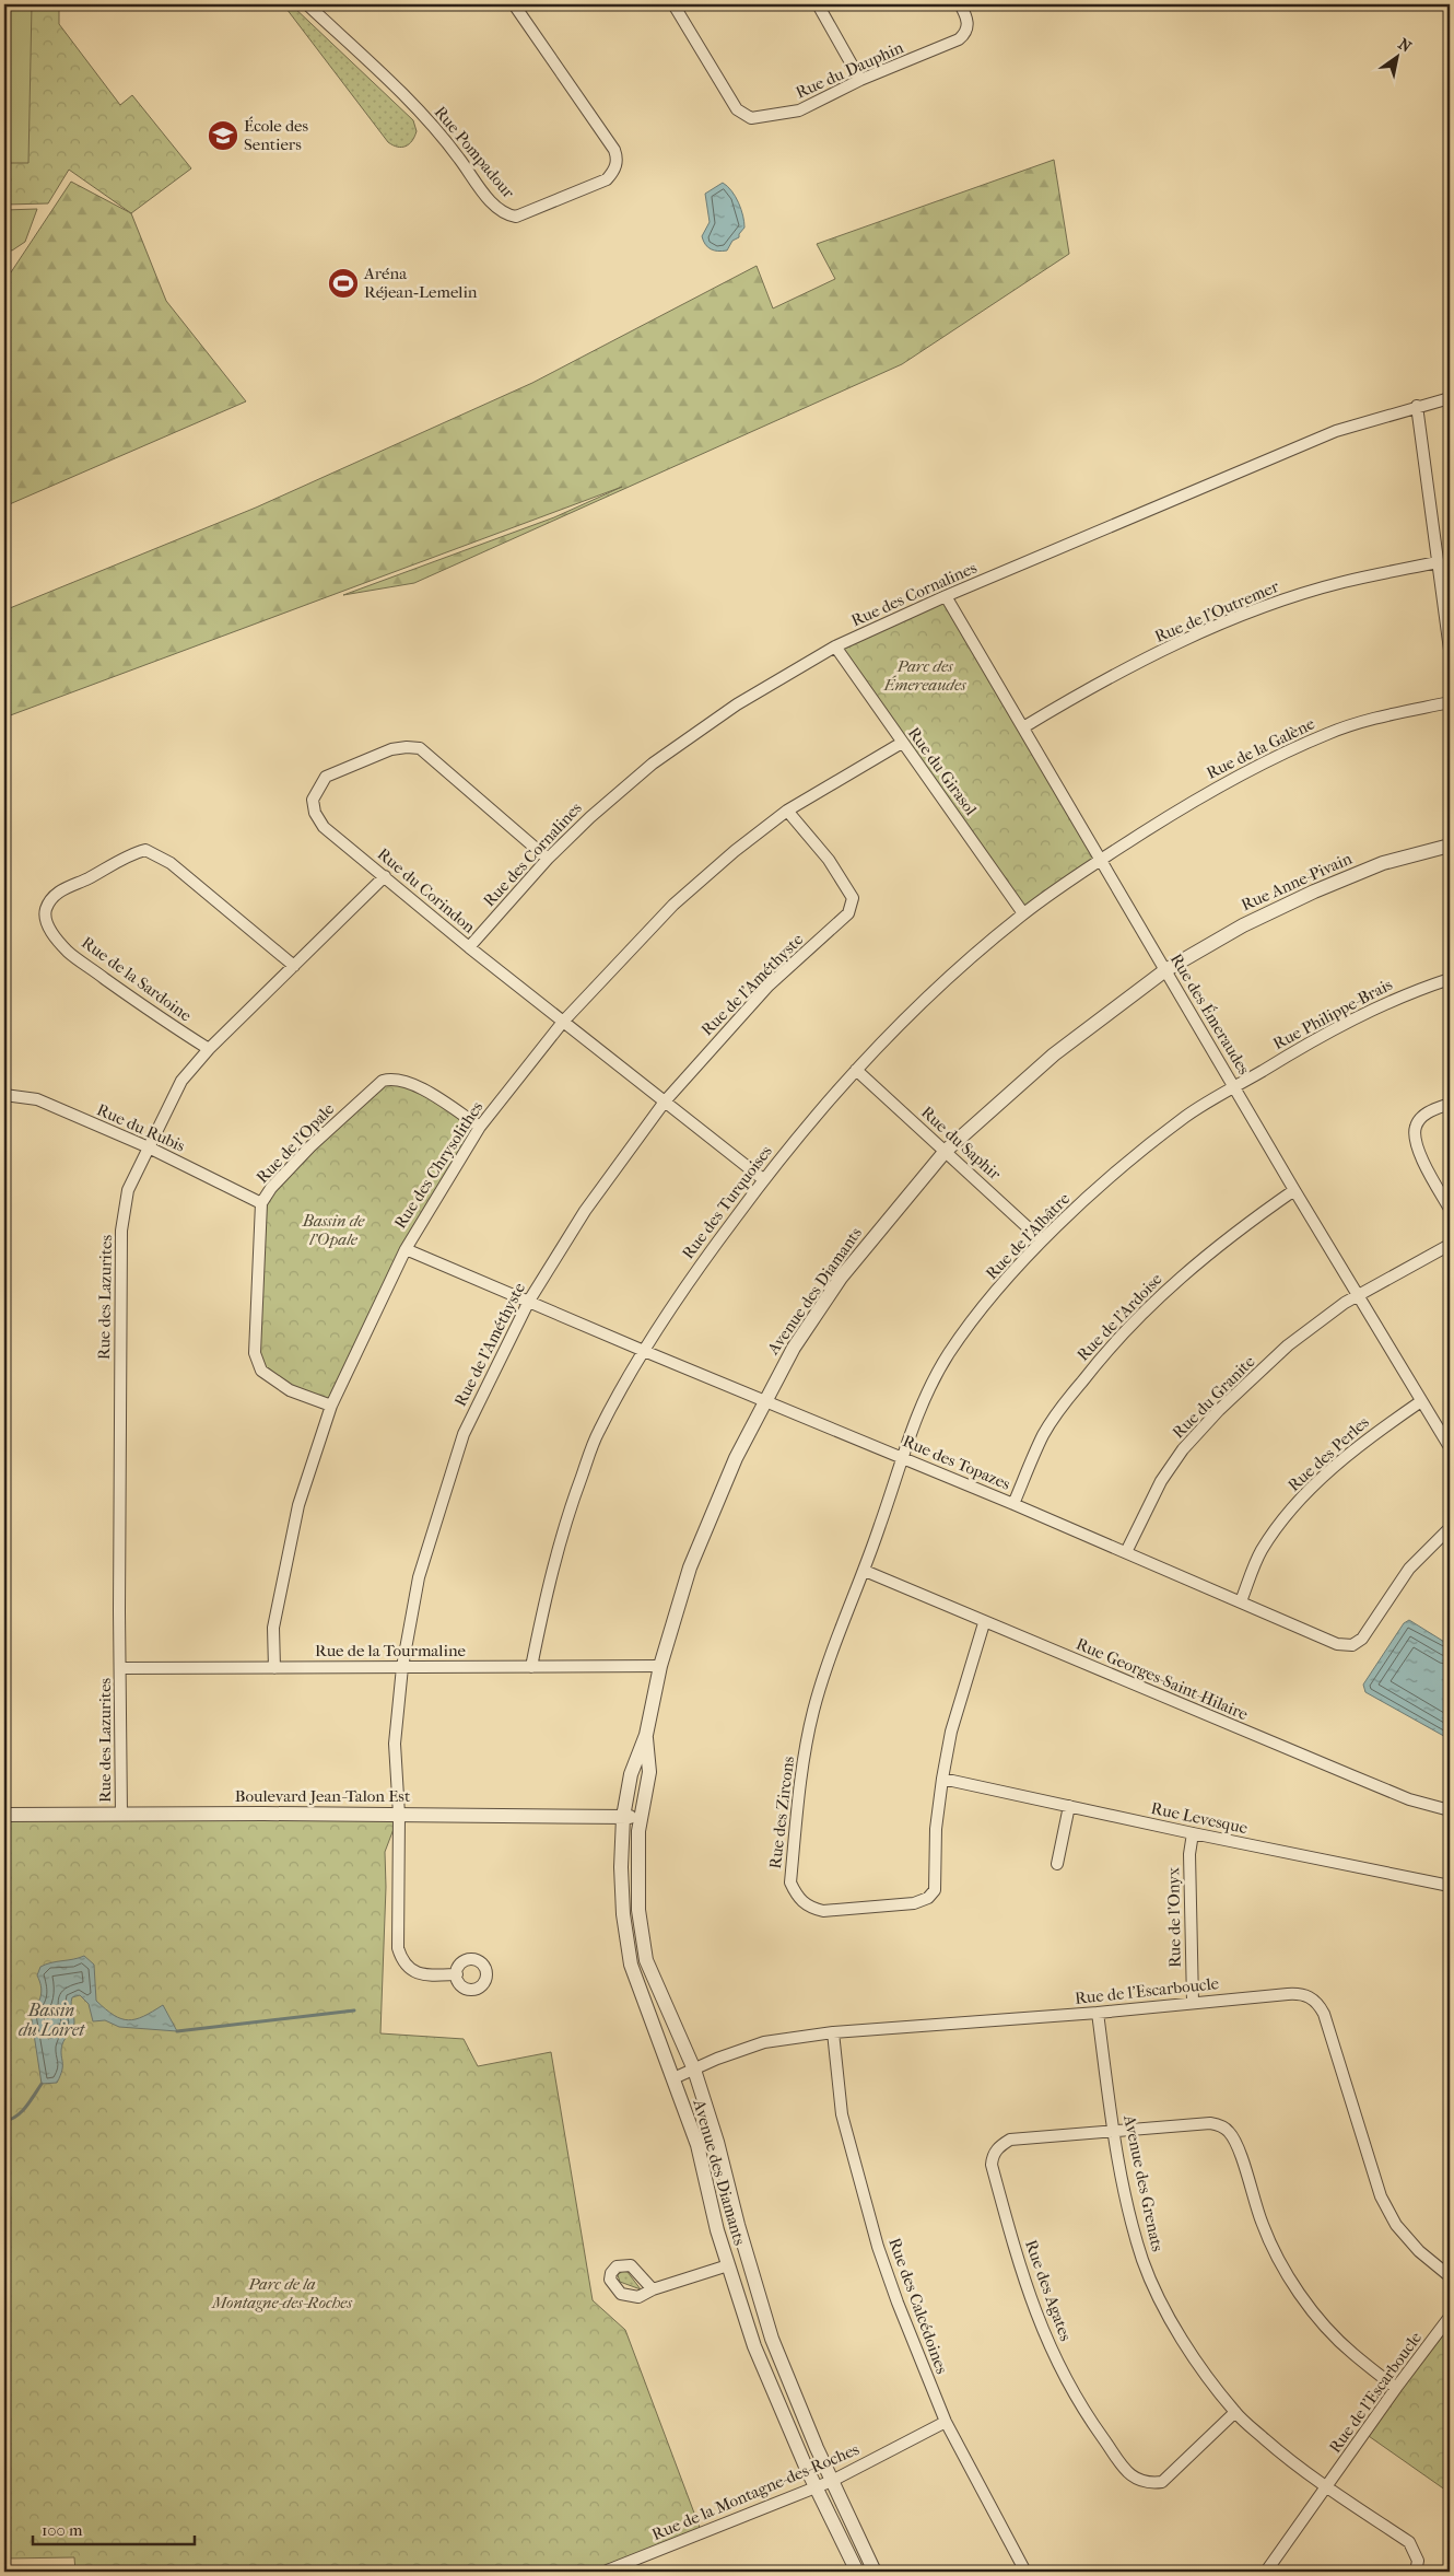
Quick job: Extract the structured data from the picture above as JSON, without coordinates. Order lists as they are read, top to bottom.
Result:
{
  "streets": {
    "street": [
      "Rue du Dauphin",
      "Rue Pompadour",
      "Rue des Cornalines",
      "Rue de l'Outremer",
      "Rue de la Galène",
      "Rue du Girasol",
      "Rue Anne-Pivain",
      "Rue du Corindon",
      "Rue de la Sardoine",
      "Rue de l'Améthyste",
      "Rue des Émeraudes",
      "Rue Philippe-Brais",
      "Rue du Rubis",
      "Rue de l'Opale",
      "Rue du Saphir",
      "Rue des Chrysolithes",
      "Rue des Turquoises",
      "Rue de l'Albâtre",
      "Avenue des Diamants",
      "Rue des Lazurites",
      "Rue de l'Ardoise",
      "Rue du Granite",
      "Rue des Perles",
      "Rue des Topazes",
      "Rue de la Tourmaline",
      "Rue Georges-Saint-Hilaire",
      "Boulevard Jean-Talon Est",
      "Rue des Zircons",
      "Rue Levesque",
      "Rue de l'Onyx",
      "Rue de l'Escarboucle",
      "Avenue des Grenats",
      "Rue des Agates",
      "Rue des Calcédoines",
      "Rue de la Montagne-des-Roches"
    ]
  },
  "crossings": [
    ["Rue des Cornalines", "Rue du Girasol"],
    ["Rue des Cornalines", "Rue du Corindon"],
    ["Rue des Cornalines", "Rue des Émeraudes"],
    ["Rue de l'Outremer", "Rue des Émeraudes"],
    ["Rue de la Galène", "Rue des Émeraudes"],
    ["Rue de la Galène", "Rue des Turquoises"],
    ["Rue du Girasol", "Rue des Chrysolithes"],
    ["Rue du Girasol", "Rue des Turquoises"],
    ["Rue Anne-Pivain", "Rue des Émeraudes"],
    ["Rue Anne-Pivain", "Avenue des Diamants"],
    ["Rue du Corindon", "Rue de l'Améthyste"],
    ["Rue du Corindon", "Rue des Chrysolithes"],
    ["Rue du Corindon", "Rue des Turquoises"],
    ["Rue du Corindon", "Rue des Lazurites"],
    ["Rue de la Sardoine", "Rue des Lazurites"],
    ["Rue de l'Améthyste", "Rue des Chrysolithes"],
    ["Rue de l'Améthyste", "Rue des Topazes"],
    ["Rue de l'Améthyste", "Rue de la Tourmaline"],
    ["Rue de l'Améthyste", "Boulevard Jean-Talon Est"],
    ["Rue des Émeraudes", "Rue Philippe-Brais"],
    ["Rue des Émeraudes", "Rue des Turquoises"],
    ["Rue des Émeraudes", "Rue de l'Albâtre"],
    ["Rue des Émeraudes", "Avenue des Diamants"],
    ["Rue des Émeraudes", "Rue de l'Ardoise"],
    ["Rue des Émeraudes", "Rue du Granite"],
    ["Rue des Émeraudes", "Rue des Perles"],
    ["Rue Philippe-Brais", "Rue de l'Albâtre"],
    ["Rue du Rubis", "Rue de l'Opale"],
    ["Rue du Rubis", "Rue des Lazurites"],
    ["Rue de l'Opale", "Rue des Chrysolithes"],
    ["Rue du Saphir", "Rue des Turquoises"],
    ["Rue du Saphir", "Rue de l'Albâtre"],
    ["Rue du Saphir", "Avenue des Diamants"],
    ["Rue des Chrysolithes", "Rue des Topazes"],
    ["Rue des Chrysolithes", "Rue de la Tourmaline"],
    ["Rue des Turquoises", "Rue des Topazes"],
    ["Rue des Turquoises", "Rue de la Tourmaline"],
    ["Rue de l'Albâtre", "Rue des Topazes"],
    ["Rue de l'Albâtre", "Rue des Zircons"],
    ["Avenue des Diamants", "Rue des Topazes"],
    ["Avenue des Diamants", "Rue de la Tourmaline"],
    ["Avenue des Diamants", "Boulevard Jean-Talon Est"],
    ["Avenue des Diamants", "Rue de l'Escarboucle"],
    ["Avenue des Diamants", "Rue de la Montagne-des-Roches"],
    ["Rue des Lazurites", "Rue de la Tourmaline"],
    ["Rue des Lazurites", "Boulevard Jean-Talon Est"],
    ["Rue de l'Ardoise", "Rue des Topazes"],
    ["Rue du Granite", "Rue des Topazes"],
    ["Rue des Perles", "Rue des Topazes"],
    ["Rue des Topazes", "Rue des Zircons"],
    ["Rue Georges-Saint-Hilaire", "Rue des Zircons"],
    ["Rue des Zircons", "Rue Levesque"],
    ["Rue Levesque", "Rue de l'Onyx"],
    ["Rue de l'Onyx", "Rue de l'Escarboucle"],
    ["Rue de l'Escarboucle", "Avenue des Grenats"],
    ["Rue de l'Escarboucle", "Rue des Calcédoines"],
    ["Avenue des Grenats", "Rue des Agates"],
    ["Rue des Calcédoines", "Rue de la Montagne-des-Roches"]
  ],
  "water": ["Bassin du Loiret"],
  "parks": ["Parc des Émereaudes", "Bassin de l'Opale", "Parc de la Montagne-des-Roches"],
  "places": {
    "school or university": ["École des Sentiers"],
    "sports": ["Aréna Réjean‑Lemelin"]
  },
  "scale_bar": "100 m",
  "north": "top right"
}
